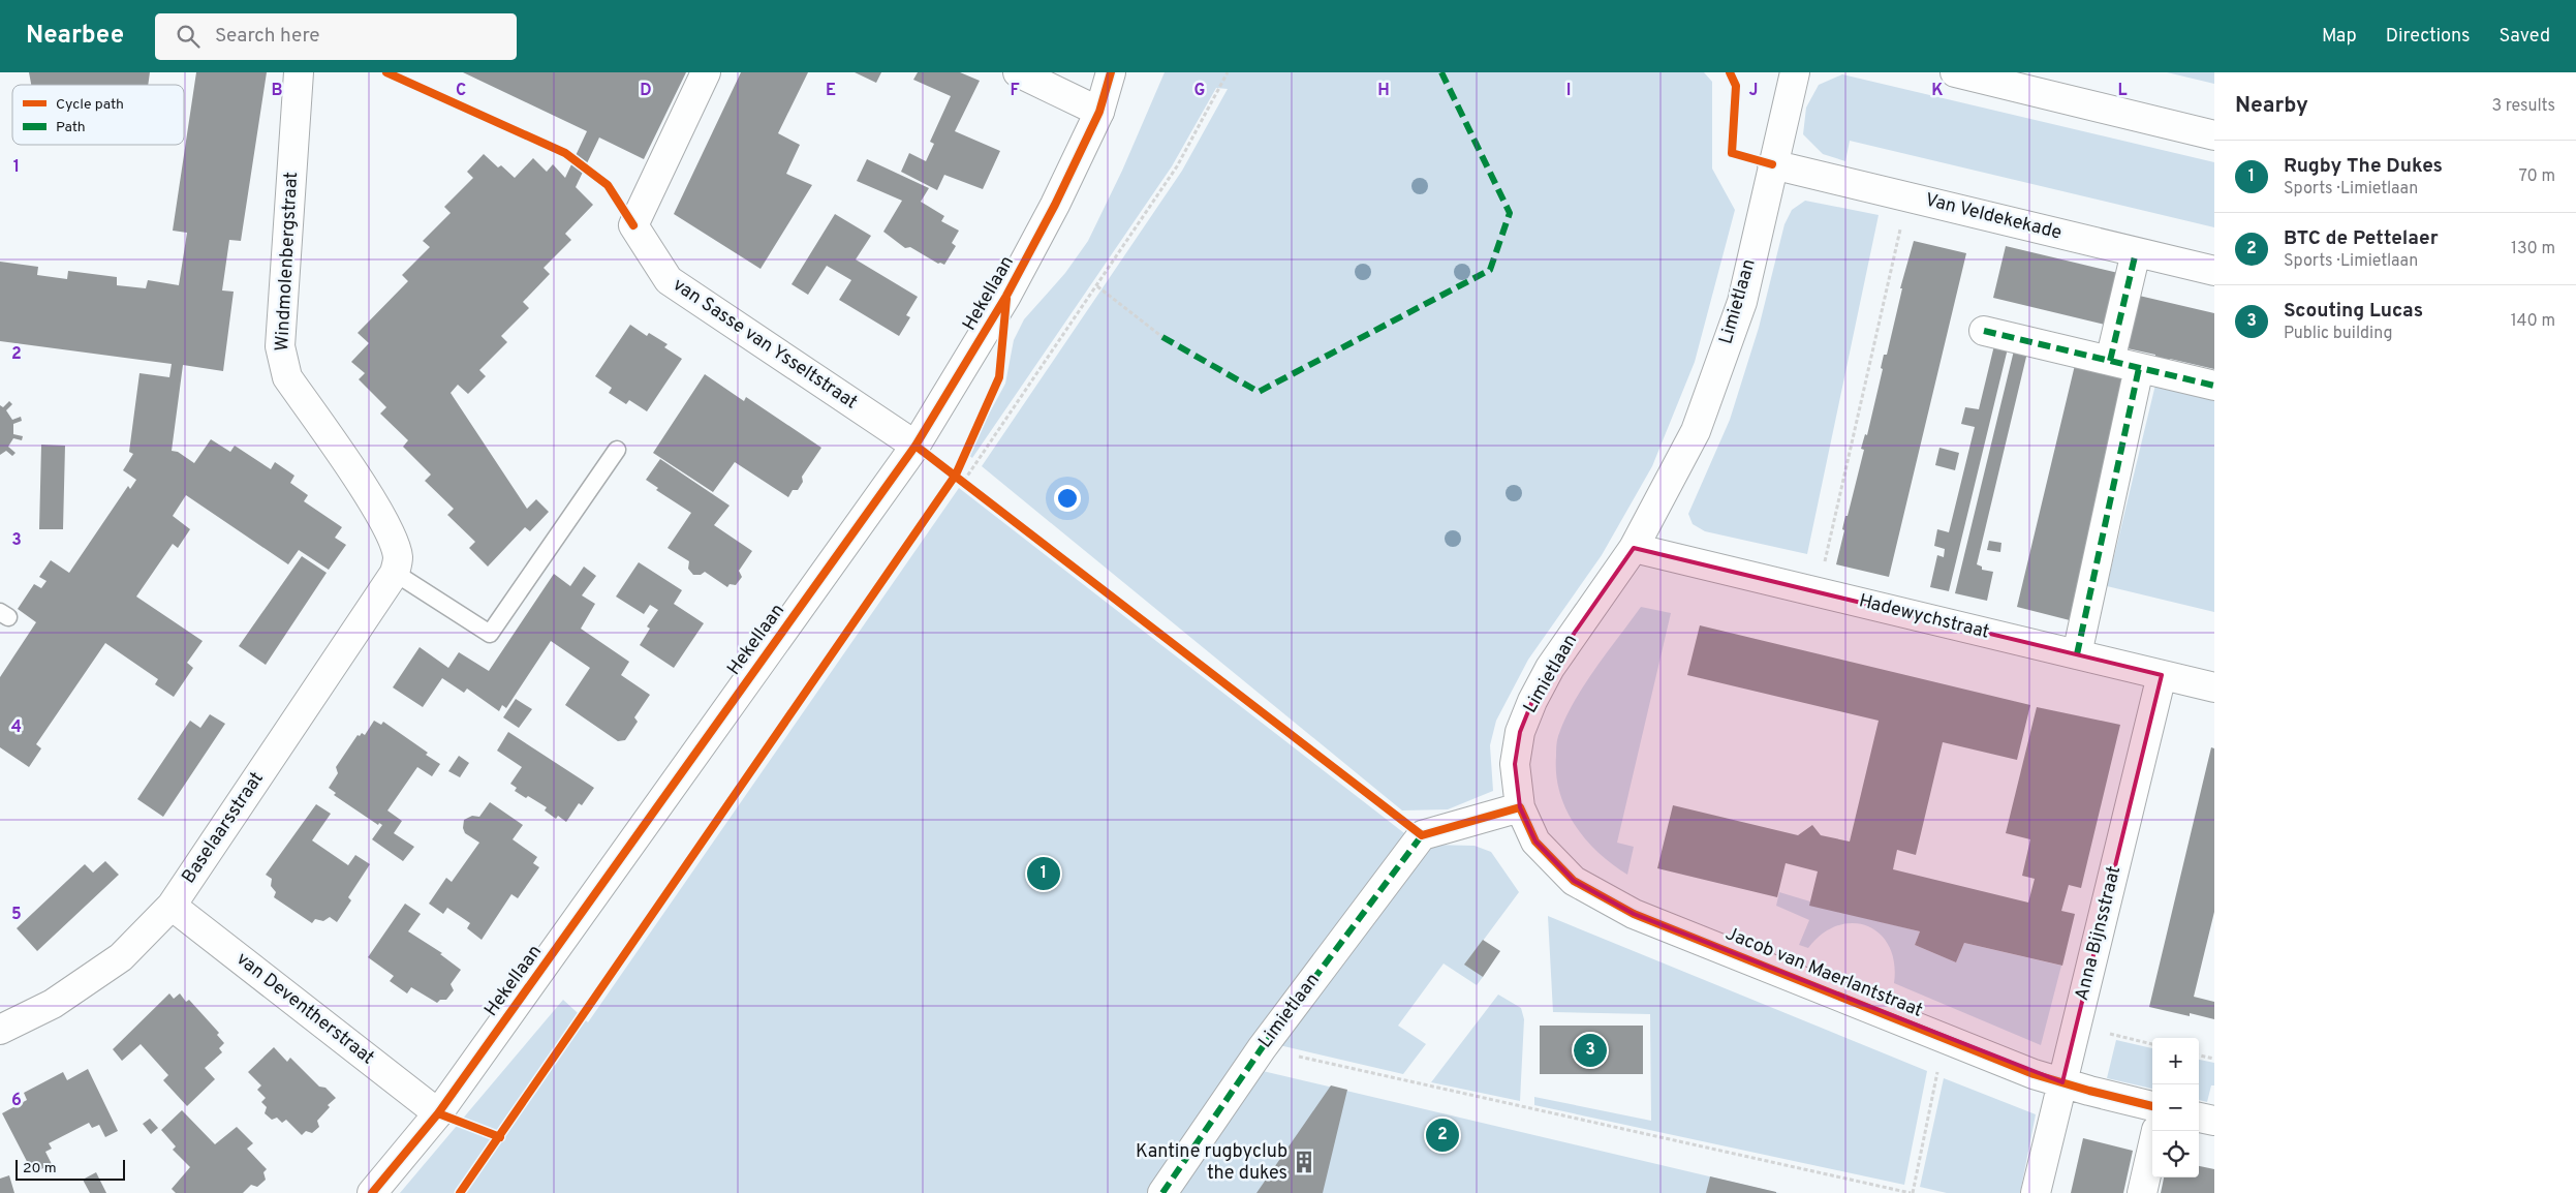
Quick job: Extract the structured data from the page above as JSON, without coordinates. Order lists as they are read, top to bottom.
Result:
{
  "streets": {
    "street": [
      "Van Veldekekade",
      "Windmolenbergstraat",
      "Hekellaan",
      "Limietlaan",
      "van Sasse van Ysseltstraat",
      "Hadewychstraat",
      "Baselaarsstraat",
      "Anna Bijnsstraat",
      "Jacob van Maerlantstraat",
      "van Deventherstraat"
    ]
  },
  "crossings": [
    ["Van Veldekekade", "Limietlaan"],
    ["Windmolenbergstraat", "Baselaarsstraat"],
    ["Hekellaan", "van Sasse van Ysseltstraat"],
    ["Hekellaan", "van Deventherstraat"],
    ["Limietlaan", "Hadewychstraat"],
    ["Limietlaan", "Jacob van Maerlantstraat"],
    ["Hadewychstraat", "Anna Bijnsstraat"],
    ["Baselaarsstraat", "van Deventherstraat"],
    ["Anna Bijnsstraat", "Jacob van Maerlantstraat"]
  ],
  "places": {
    "building": ["Kantine rugbyclub the dukes"]
  },
  "legend": ["Cycle path", "Path"],
  "scale_bar": "20 m",
  "page": {
    "header": "Nearbee",
    "search": "Search here",
    "nav": ["Map", "Directions", "Saved"],
    "heading": ["Nearby", "3 results"],
    "list": [
      {
        "mark": "1",
        "name": "Rugby The Dukes",
        "note": "Sports · Limietlaan",
        "value": "70 m"
      },
      {
        "mark": "2",
        "name": "BTC de Pettelaer",
        "note": "Sports · Limietlaan",
        "value": "130 m"
      },
      {
        "mark": "3",
        "name": "Scouting Lucas",
        "note": "Public building",
        "value": "140 m"
      }
    ],
    "pins": ["1", "3", "2"],
    "map_buttons": ["+", "−"],
    "scale": "20 m"
  },
  "grid": {
    "columns": [
      "B",
      "C",
      "D",
      "E",
      "F",
      "G",
      "H",
      "I",
      "J",
      "K",
      "L"
    ],
    "rows": [
      "1",
      "2",
      "3",
      "4",
      "5",
      "6"
    ]
  }
}
